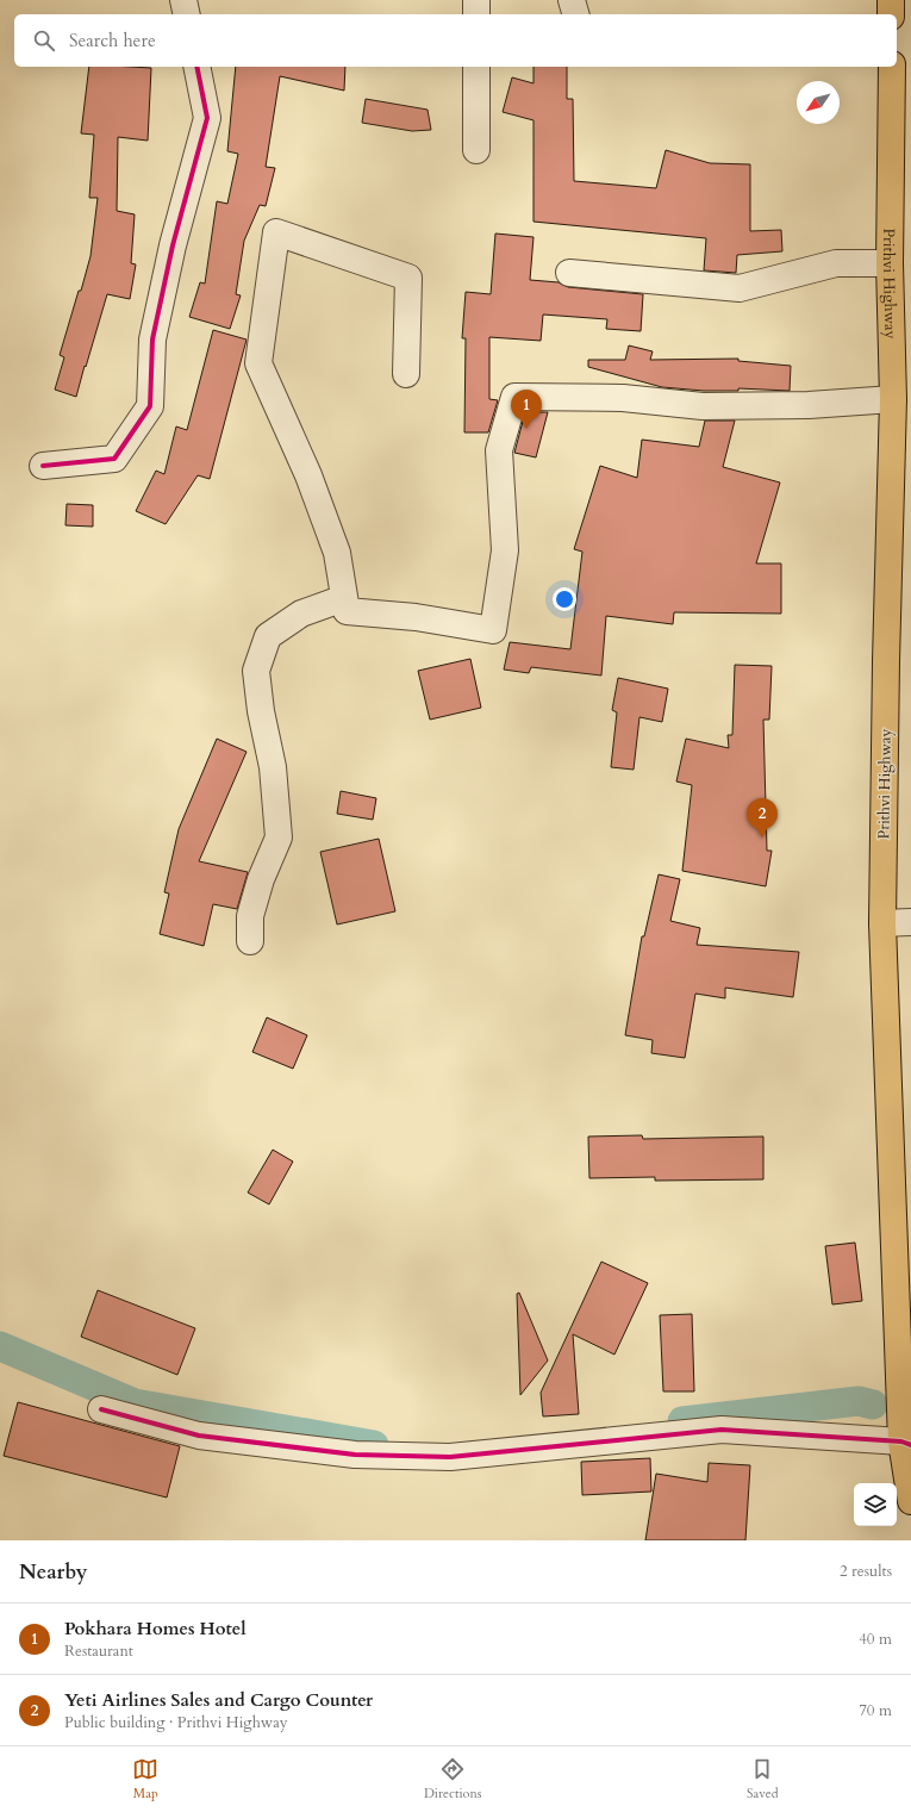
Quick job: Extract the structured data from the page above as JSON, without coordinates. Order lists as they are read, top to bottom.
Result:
{
  "streets": {
    "highway": ["Prithvi Highway"]
  },
  "north": "bottom left",
  "page": {
    "search": "Search here",
    "pins": ["1", "2"],
    "heading": ["Nearby", "2 results"],
    "list": [
      {
        "mark": "1",
        "name": "Pokhara Homes Hotel",
        "note": "Restaurant",
        "value": "40 m"
      },
      {
        "mark": "2",
        "name": "Yeti Airlines Sales and Cargo Counter",
        "note": "Public building · Prithvi Highway",
        "value": "70 m"
      }
    ],
    "nav": ["Map", "Directions", "Saved"]
  }
}
